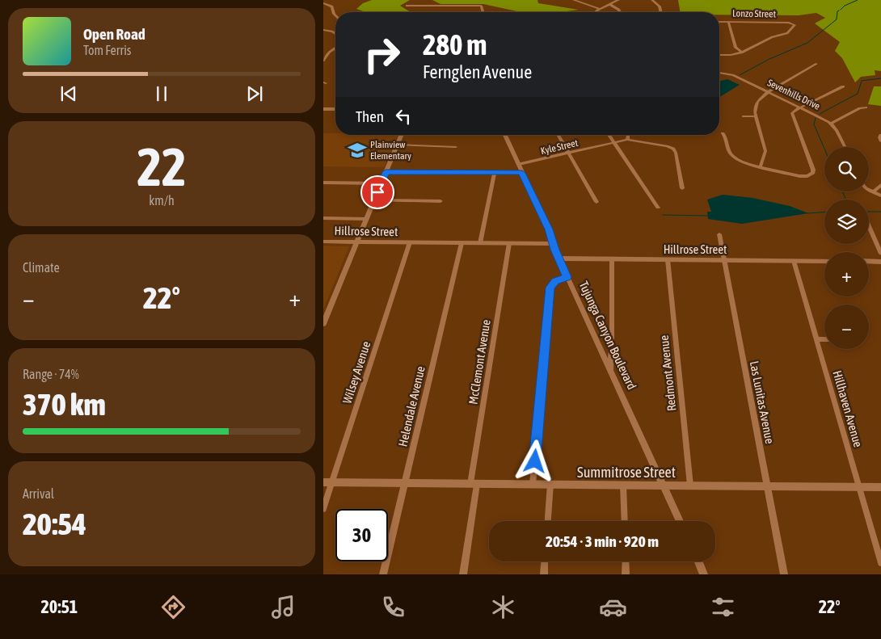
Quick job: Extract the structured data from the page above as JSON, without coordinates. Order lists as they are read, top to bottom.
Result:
{
  "streets": {
    "street": [
      "Lonzo Street",
      "Sevenhills Drive",
      "Kyle Street",
      "Hillrose Street",
      "Tujunga Canyon Boulevard",
      "McClemont Avenue",
      "Wilsey Avenue",
      "Redmont Avenue",
      "Las Lunitas Avenue",
      "Helendale Avenue",
      "Hillhaven Avenue",
      "Summitrose Street"
    ]
  },
  "crossings": [
    ["Kyle Street", "Tujunga Canyon Boulevard"],
    ["Hillrose Street", "Tujunga Canyon Boulevard"],
    ["Hillrose Street", "McClemont Avenue"],
    ["Hillrose Street", "Wilsey Avenue"],
    ["Hillrose Street", "Redmont Avenue"],
    ["Hillrose Street", "Las Lunitas Avenue"],
    ["Hillrose Street", "Helendale Avenue"],
    ["Hillrose Street", "Hillhaven Avenue"],
    ["Tujunga Canyon Boulevard", "Summitrose Street"],
    ["McClemont Avenue", "Summitrose Street"],
    ["Wilsey Avenue", "Summitrose Street"],
    ["Redmont Avenue", "Summitrose Street"],
    ["Las Lunitas Avenue", "Summitrose Street"],
    ["Helendale Avenue", "Summitrose Street"],
    ["Hillhaven Avenue", "Summitrose Street"]
  ],
  "places": {
    "school or university": ["Plainview Elementary"]
  },
  "page": {
    "turn": ["280 m", "Fernglen Avenue"],
    "song": ["Open Road", "Tom Ferris"],
    "then": "Then",
    "tile": [
      ["22", "km/h"],
      "Climate",
      ["Range · 74%", "370 km"],
      ["Arrival", "20:54"]
    ],
    "map_buttons": ["+", "−"],
    "heat": ["−", "22°", "+"],
    "limit": "30",
    "trip": "20:54 · 3 min · 920 m",
    "tabs": ["20:51", "22°"]
  }
}
